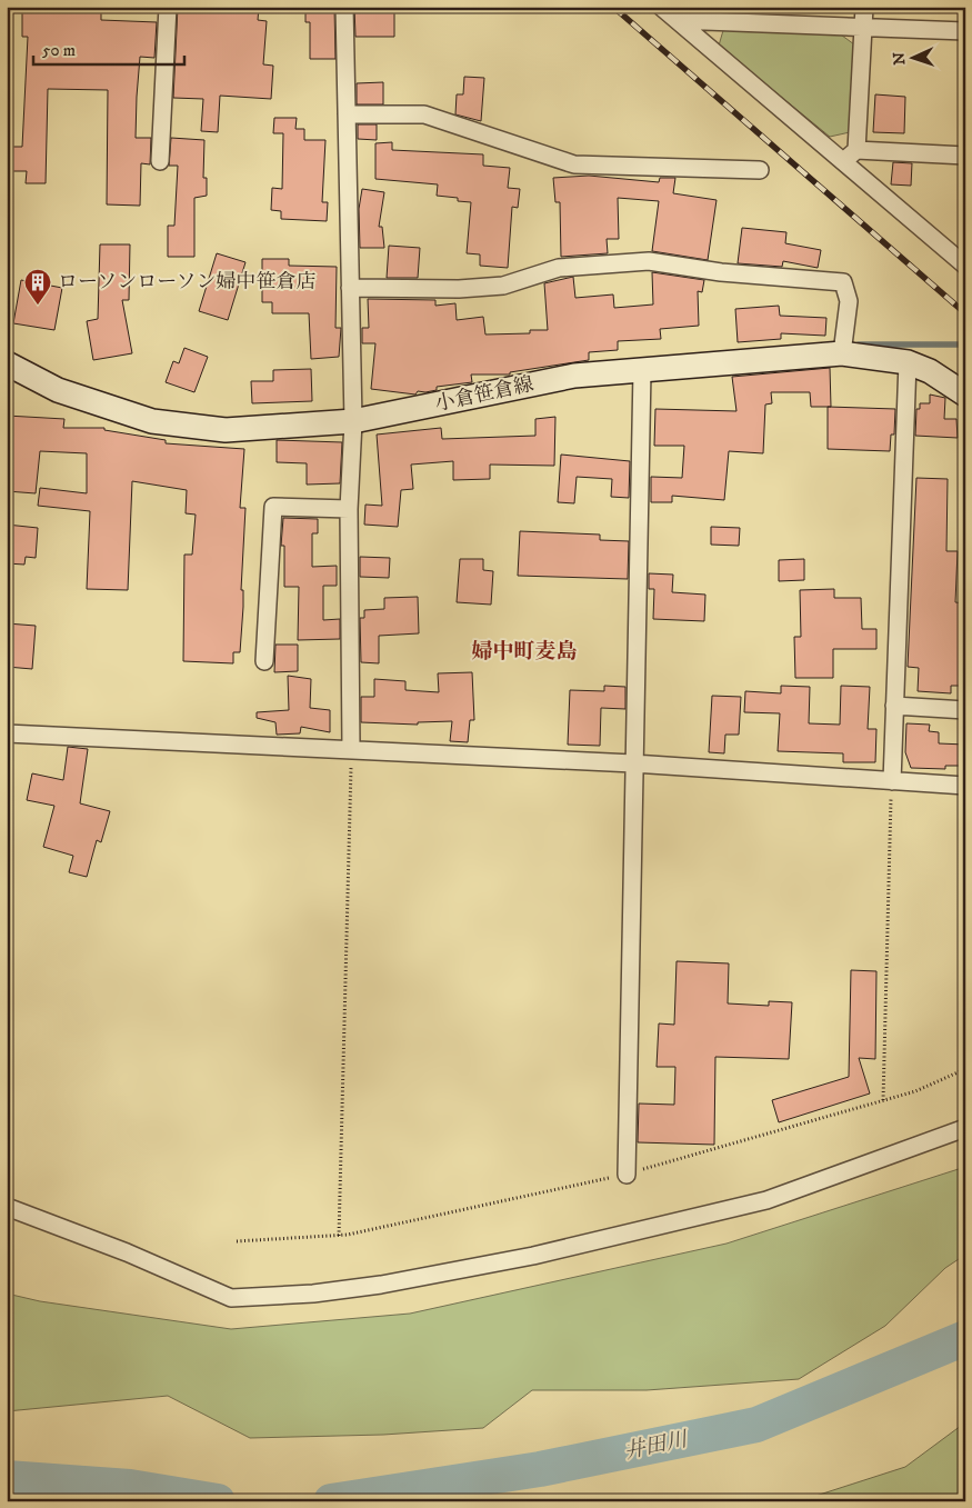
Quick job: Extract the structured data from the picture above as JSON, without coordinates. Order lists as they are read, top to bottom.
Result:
{
  "streets": {
    "main road": ["小倉笹倉線"]
  },
  "districts": ["婦中町麦島"],
  "water": ["井田川"],
  "places": {
    "building": ["ローソンローソン婦中笹倉店"]
  },
  "scale_bar": "50 m",
  "north": "left"
}
